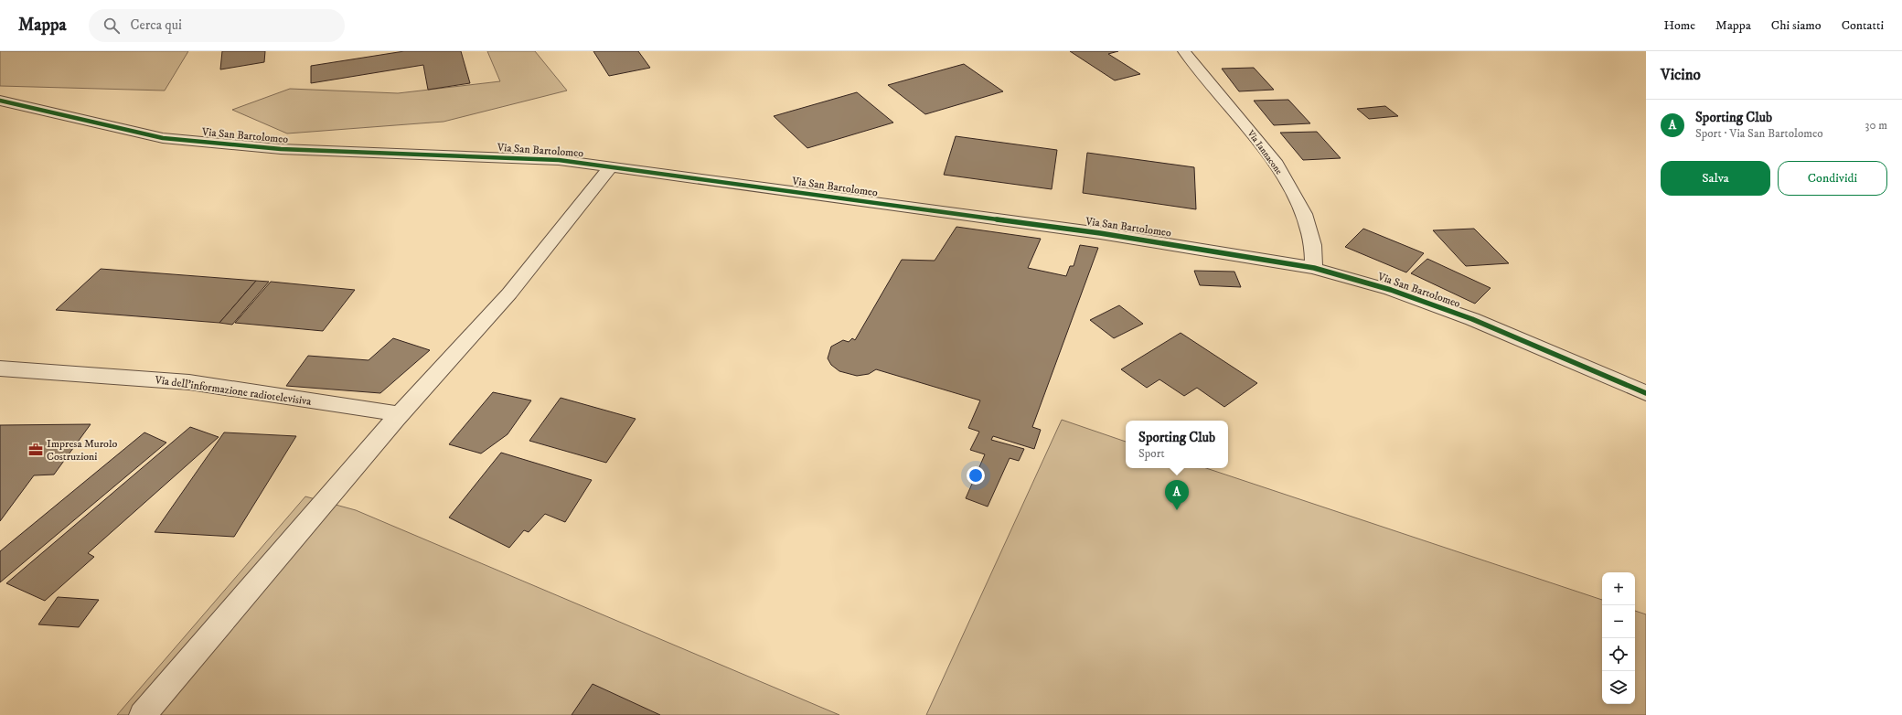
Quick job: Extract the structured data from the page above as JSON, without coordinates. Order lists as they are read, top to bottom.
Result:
{
  "streets": {
    "street": ["Via San Bartolomeo", "Via Iannacone", "Via dell'informazione radiotelevisiva"]
  },
  "crossings": [
    ["Via San Bartolomeo", "Via Iannacone"]
  ],
  "places": {
    "office": ["Impresa Murolo Costruzioni"]
  },
  "page": {
    "header": "Mappa",
    "search": "Cerca qui",
    "nav": [
      "Home",
      "Mappa",
      "Chi siamo",
      "Contatti"
    ],
    "heading": "Vicino",
    "list": [
      {
        "mark": "A",
        "name": "Sporting Club",
        "note": "Sport · Via San Bartolomeo",
        "value": "30 m"
      }
    ],
    "buttons": ["Salva", "Condividi"],
    "popup": ["Sporting Club", "Sport"],
    "pins": "A",
    "map_buttons": ["+", "−"]
  }
}
